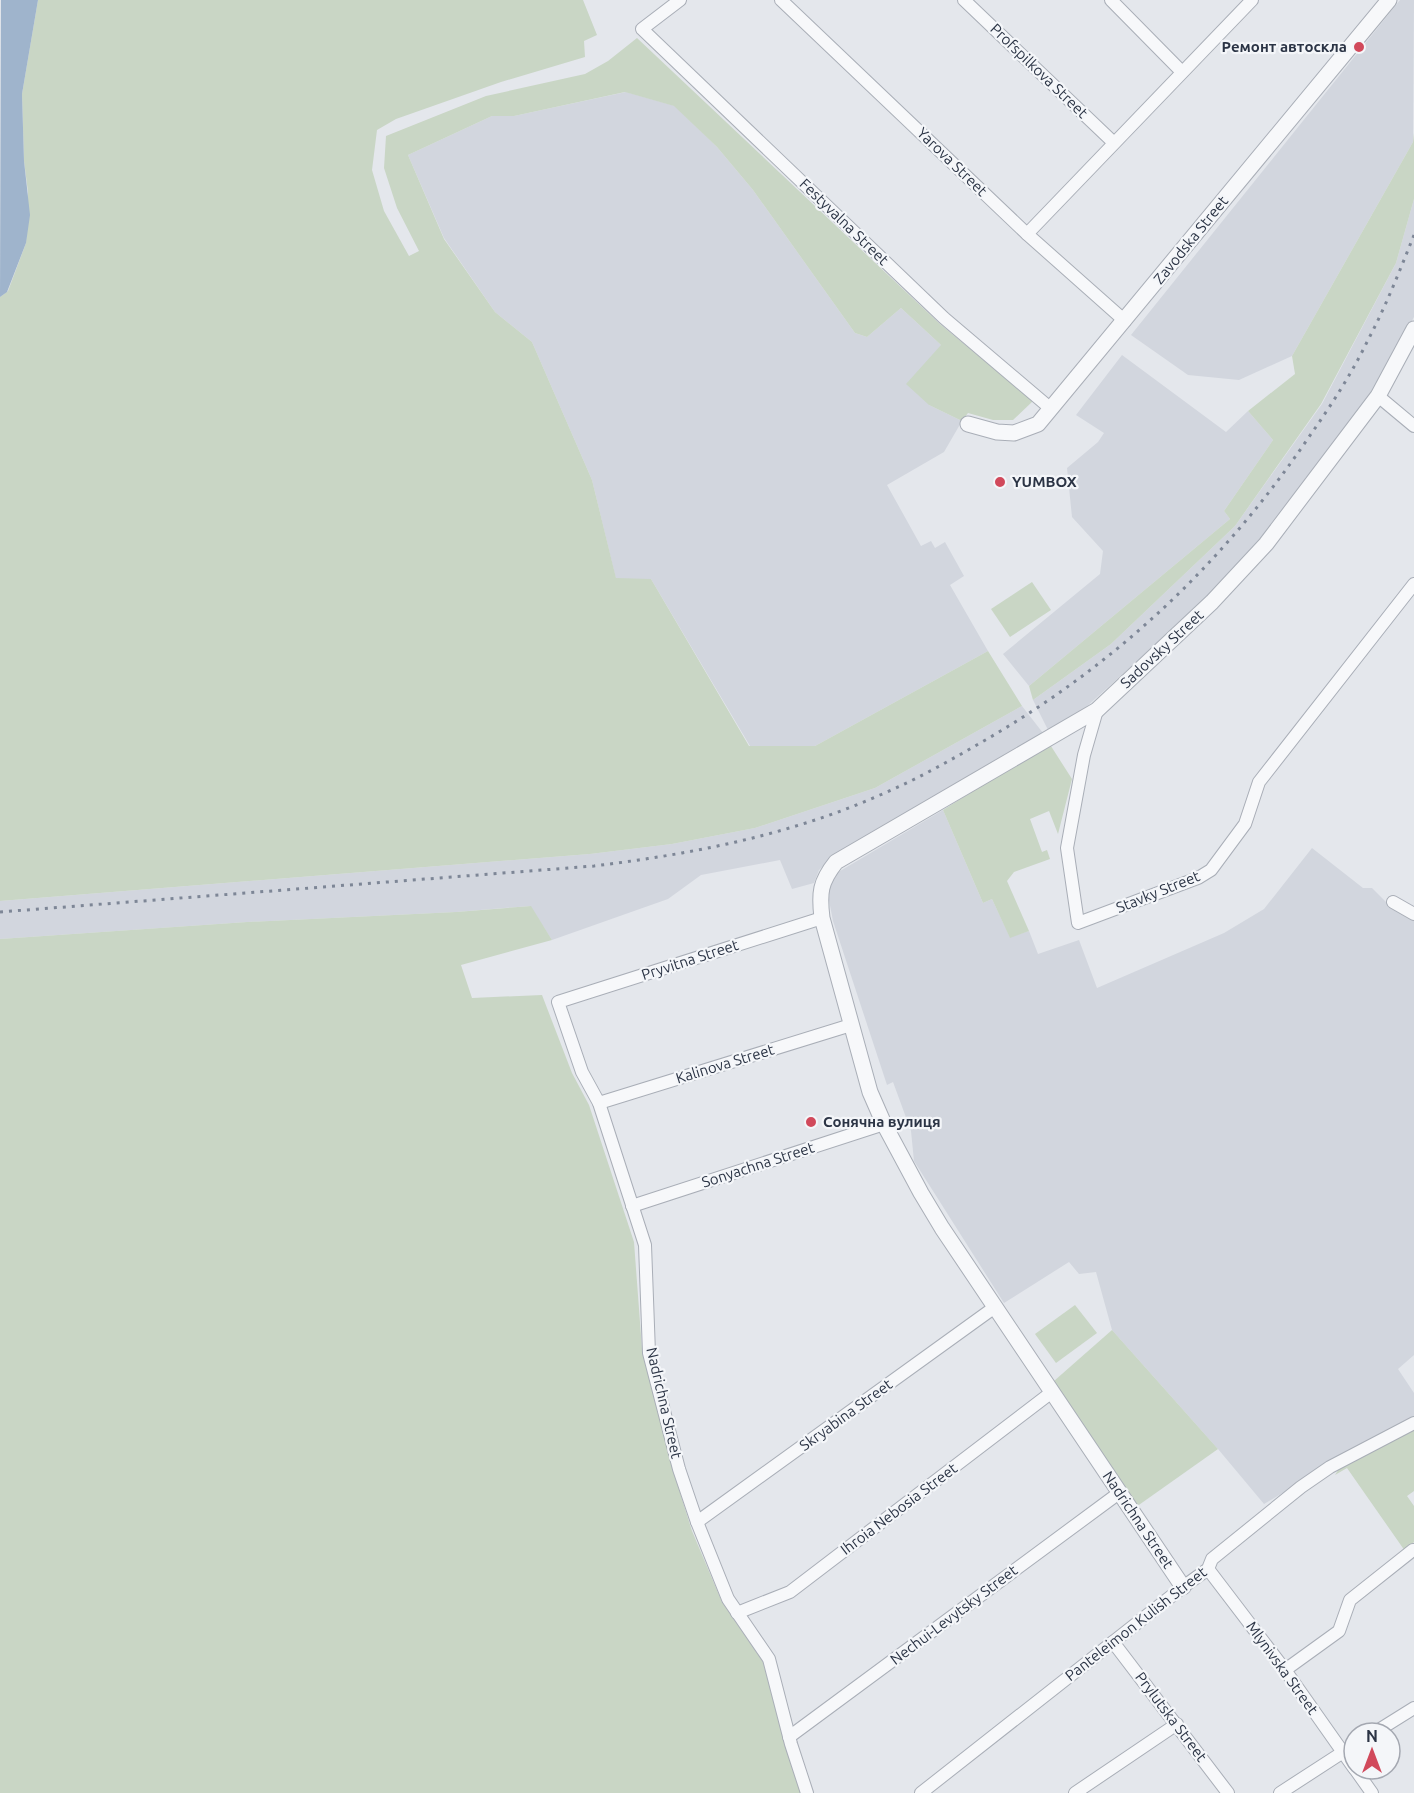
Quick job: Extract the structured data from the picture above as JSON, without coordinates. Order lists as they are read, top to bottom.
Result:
{
  "streets": {
    "street": [
      "Profspilkova Street",
      "Yarova Street",
      "Festyvalna Street",
      "Zavodska Street",
      "Sadovsky Street",
      "Stavky Street",
      "Pryvitna Street",
      "Kalinova Street",
      "Sonyachna Street",
      "Nadrichna Street",
      "Skryabina Street",
      "Ihroia Nebosia Street",
      "Nechui-Levytsky Street",
      "Panteleimon Kulish Street",
      "Mlynivska Street",
      "Prylutska Street"
    ]
  },
  "crossings": [
    ["Yarova Street", "Zavodska Street"],
    ["Festyvalna Street", "Zavodska Street"],
    ["Sadovsky Street", "Stavky Street"],
    ["Sadovsky Street", "Nadrichna Street"],
    ["Pryvitna Street", "Nadrichna Street"],
    ["Kalinova Street", "Nadrichna Street"],
    ["Sonyachna Street", "Nadrichna Street"],
    ["Nadrichna Street", "Skryabina Street"],
    ["Nadrichna Street", "Ihroia Nebosia Street"],
    ["Nadrichna Street", "Nechui-Levytsky Street"],
    ["Nadrichna Street", "Panteleimon Kulish Street"],
    ["Panteleimon Kulish Street", "Mlynivska Street"],
    ["Panteleimon Kulish Street", "Prylutska Street"]
  ],
  "places": ["Ремонт автоскла", "YUMBOX", "Сонячна вулиця"],
  "north": "top"
}
